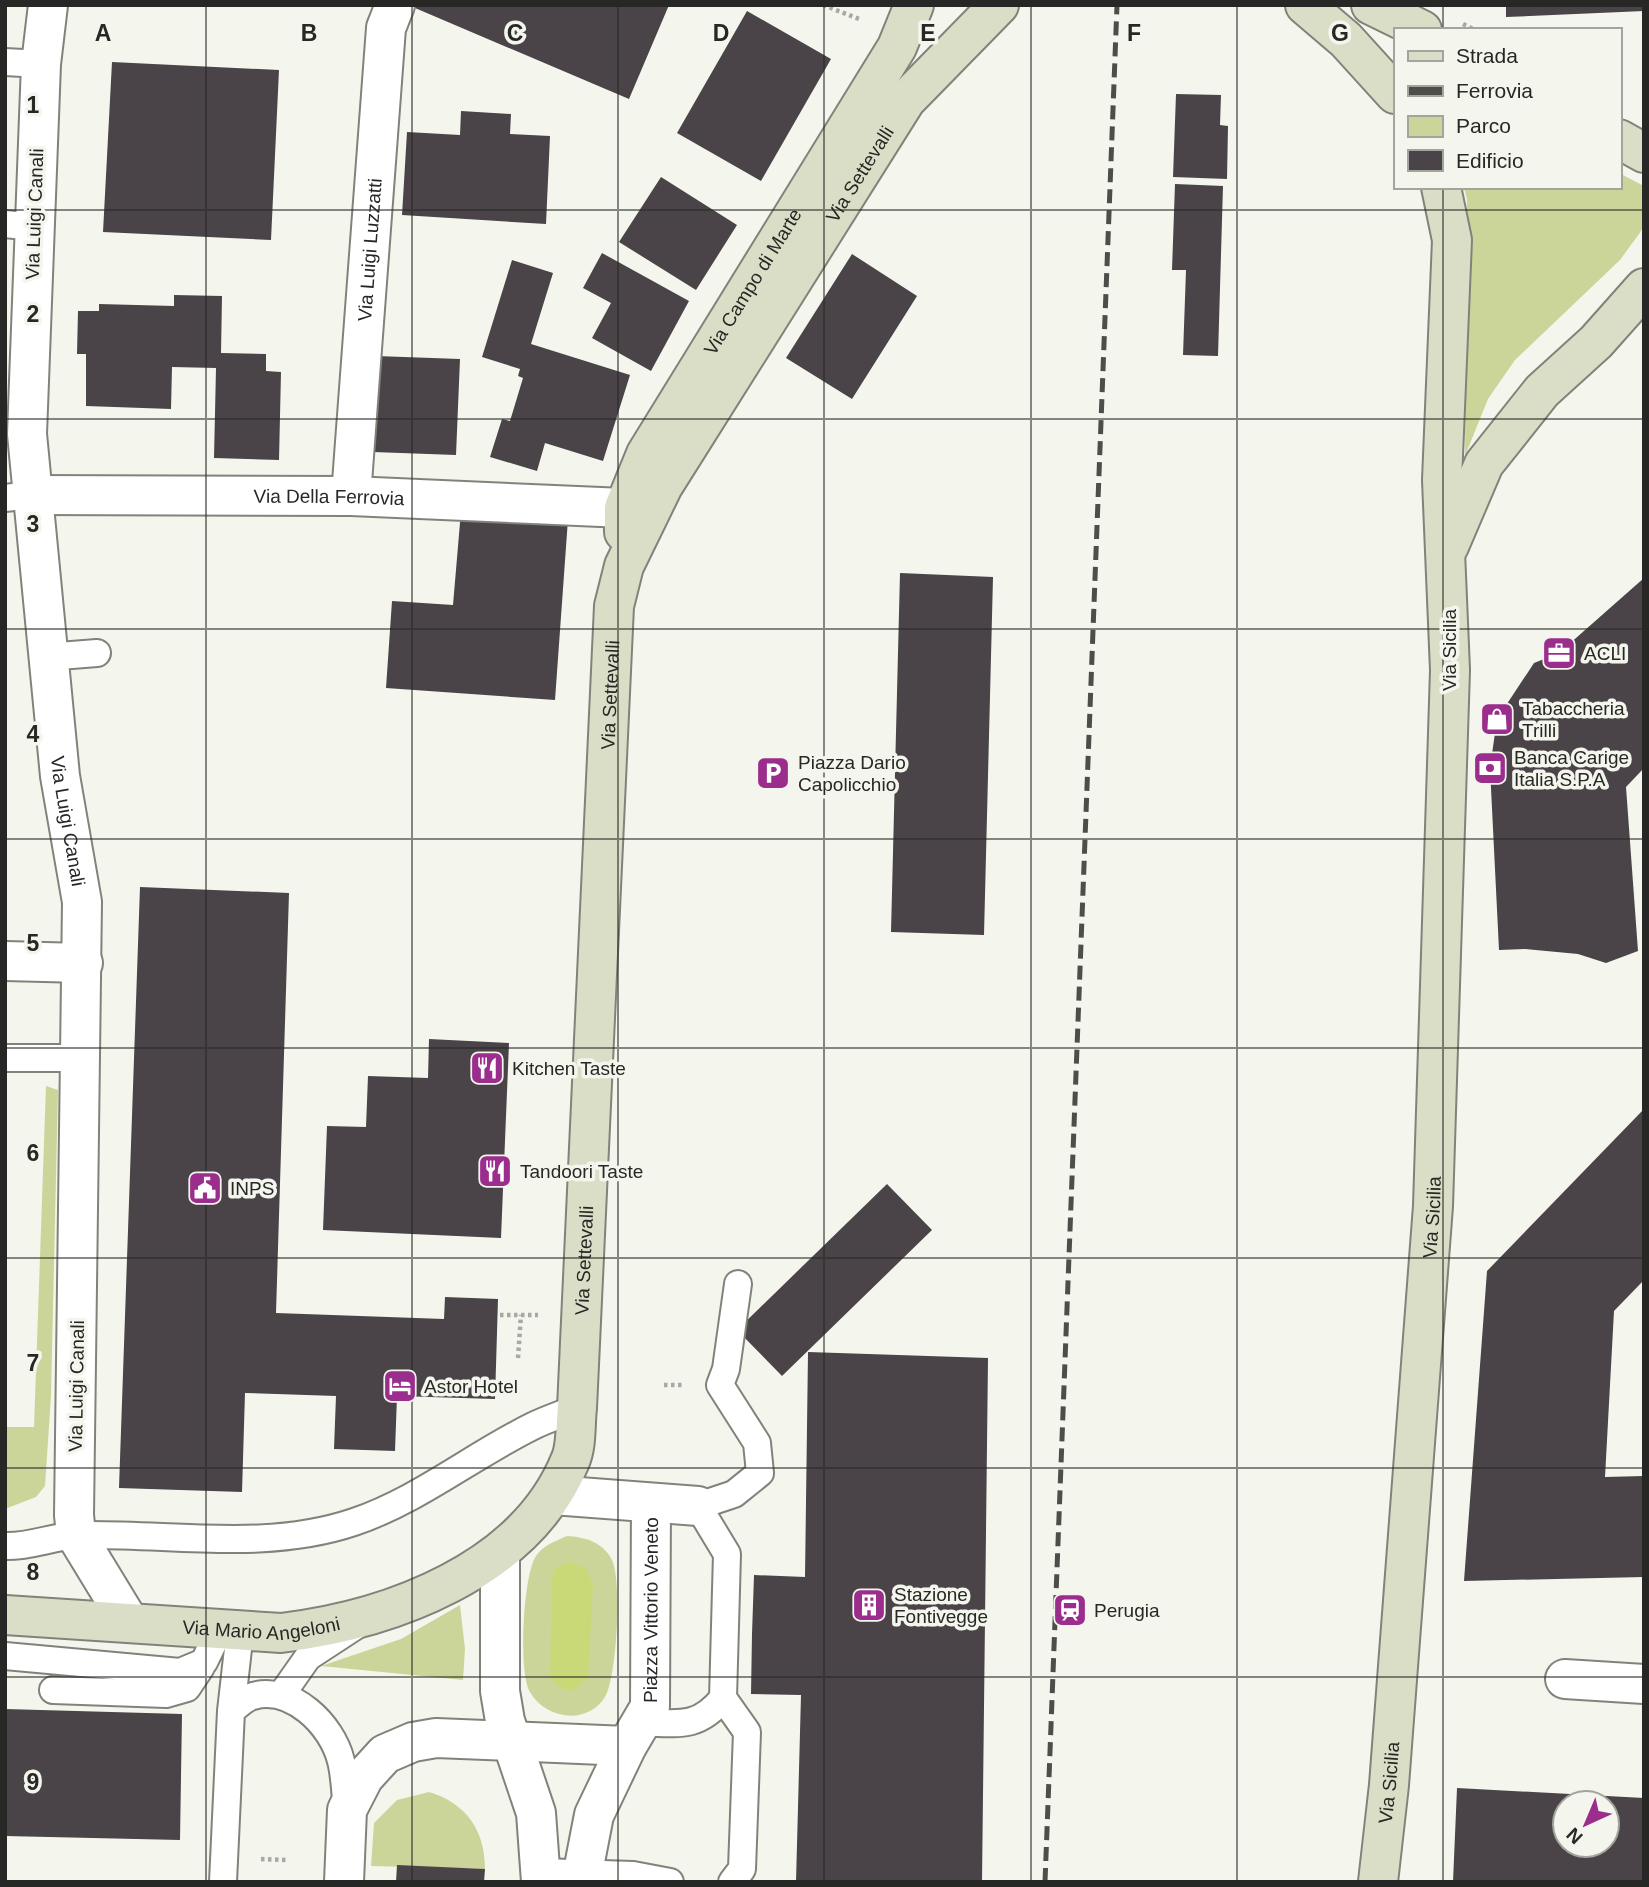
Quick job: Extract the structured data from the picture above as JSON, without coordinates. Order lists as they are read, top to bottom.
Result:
{
  "streets": {
    "main road": [
      "Via Settevalli",
      "Via Campo di Marte",
      "Via Sicilia",
      "Via Mario Angeloni"
    ],
    "street": [
      "Via Luigi Canali",
      "Via Luigi Luzzatti",
      "Via Della Ferrovia",
      "Piazza Vittorio Veneto"
    ]
  },
  "crossings": [
    ["Via Settevalli", "Via Campo di Marte"],
    ["Via Settevalli", "Piazza Vittorio Veneto"],
    ["Via Luigi Canali", "Via Della Ferrovia"],
    ["Via Luigi Luzzatti", "Via Della Ferrovia"],
    ["Via Campo di Marte", "Via Della Ferrovia"]
  ],
  "places": {
    "office": ["ACLI"],
    "shop": ["Tabaccheria Trilli"],
    "bank": ["Banca Carige Italia S.P.A"],
    "parking": ["Piazza Dario Capolicchio"],
    "restaurant": ["Kitchen Taste", "Tandoori Taste"],
    "public building": ["INPS"],
    "hotel": ["Astor Hotel"],
    "building": ["Stazione Fontivegge"],
    "station": ["Perugia"]
  },
  "legend": [
    "Strada",
    "Ferrovia",
    "Parco",
    "Edificio"
  ],
  "north": "bottom left",
  "grid": {
    "columns": [
      "A",
      "B",
      "C",
      "D",
      "E",
      "F",
      "G"
    ],
    "rows": [
      "1",
      "2",
      "3",
      "4",
      "5",
      "6",
      "7",
      "8",
      "9"
    ]
  }
}
